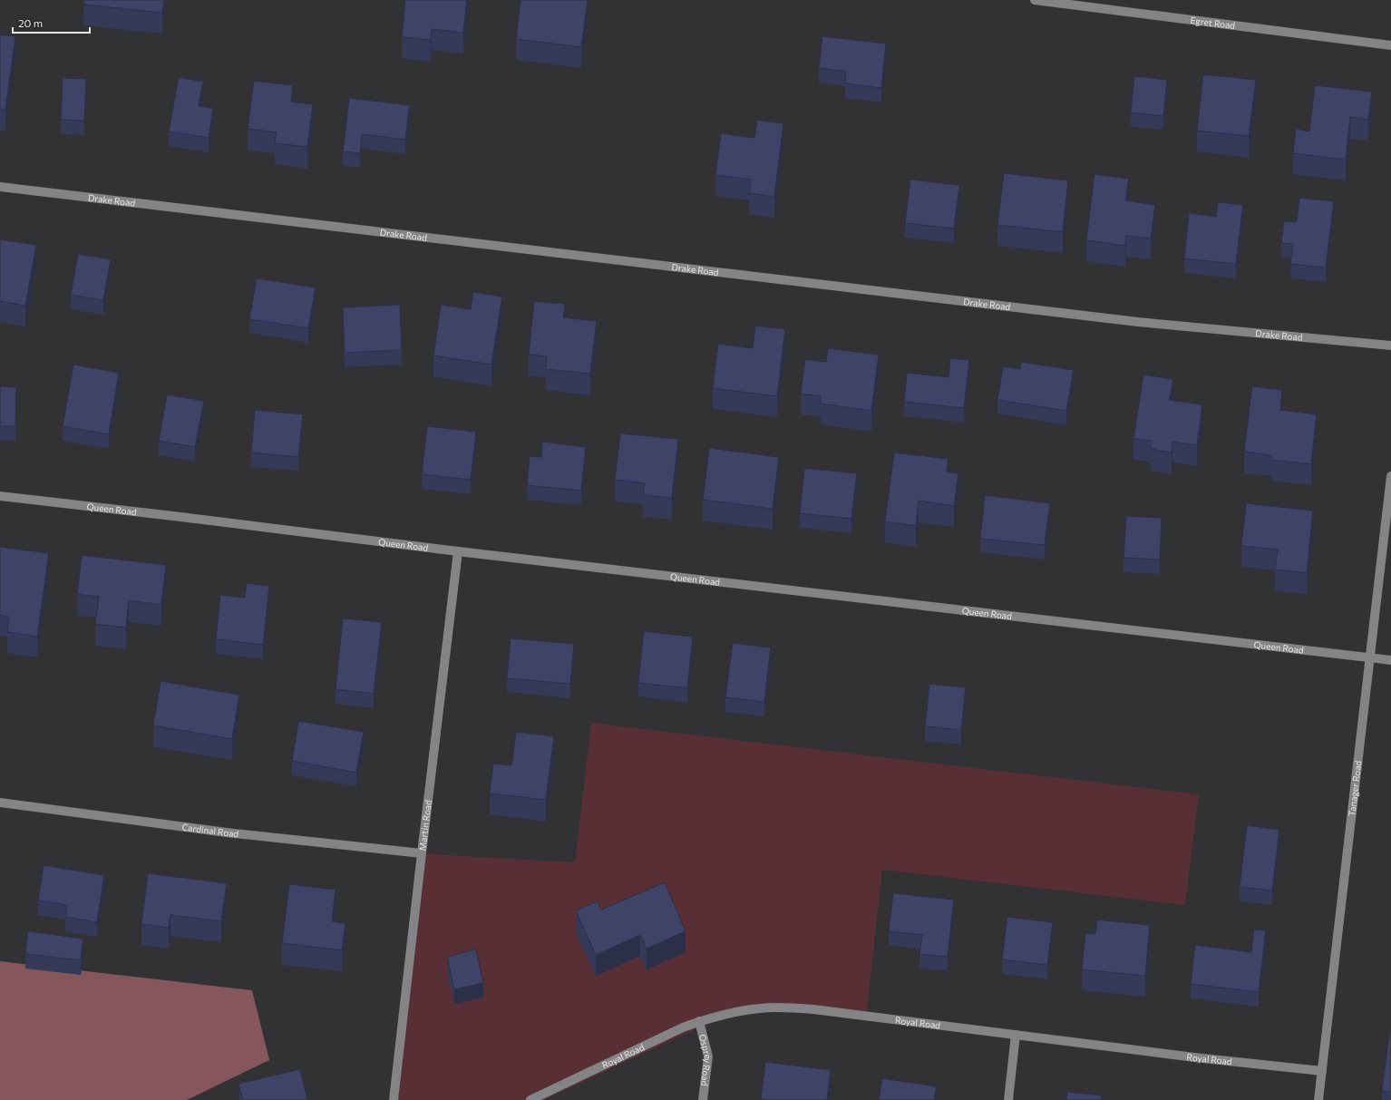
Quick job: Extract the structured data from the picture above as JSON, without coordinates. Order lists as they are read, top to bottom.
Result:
{
  "streets": {
    "street": [
      "Egret Road",
      "Drake Road",
      "Queen Road",
      "Tanager Road",
      "Martin Road",
      "Cardinal Road",
      "Royal Road",
      "Osprey Road"
    ]
  },
  "crossings": [
    ["Queen Road", "Tanager Road"],
    ["Queen Road", "Martin Road"],
    ["Tanager Road", "Royal Road"],
    ["Martin Road", "Cardinal Road"],
    ["Royal Road", "Osprey Road"]
  ],
  "scale_bar": "20 m"
}
